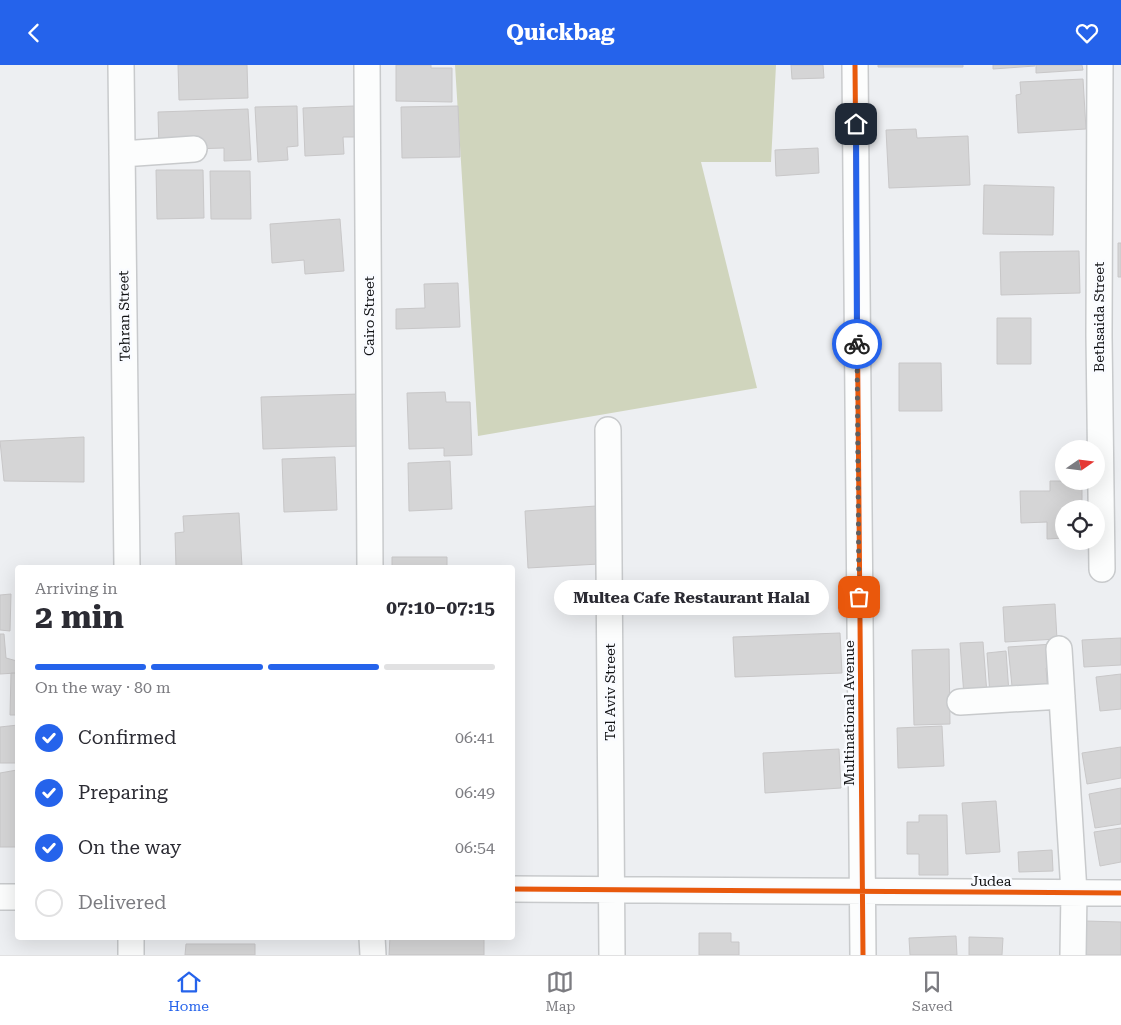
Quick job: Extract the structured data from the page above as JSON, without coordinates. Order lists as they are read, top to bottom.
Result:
{
  "streets": {
    "street": [
      "Tehran Street",
      "Cairo Street",
      "Bethsaida Street",
      "Tel Aviv Street",
      "Multinational Avenue",
      "Judea"
    ]
  },
  "crossings": [
    ["Multinational Avenue", "Judea"]
  ],
  "places": ["Multea Cafe Restaurant Halal"],
  "north": "right",
  "page": {
    "header": "Quickbag",
    "heading": ["2 min", "Arriving in", "07:10–07:15"],
    "bubble": "Multea Cafe Restaurant Halal",
    "bar": "On the way · 80 m",
    "list": [
      ["Confirmed", "06:41"],
      ["Preparing", "06:49"],
      ["On the way", "06:54"],
      "Delivered"
    ],
    "tabs": ["Home", "Map", "Saved"]
  }
}
